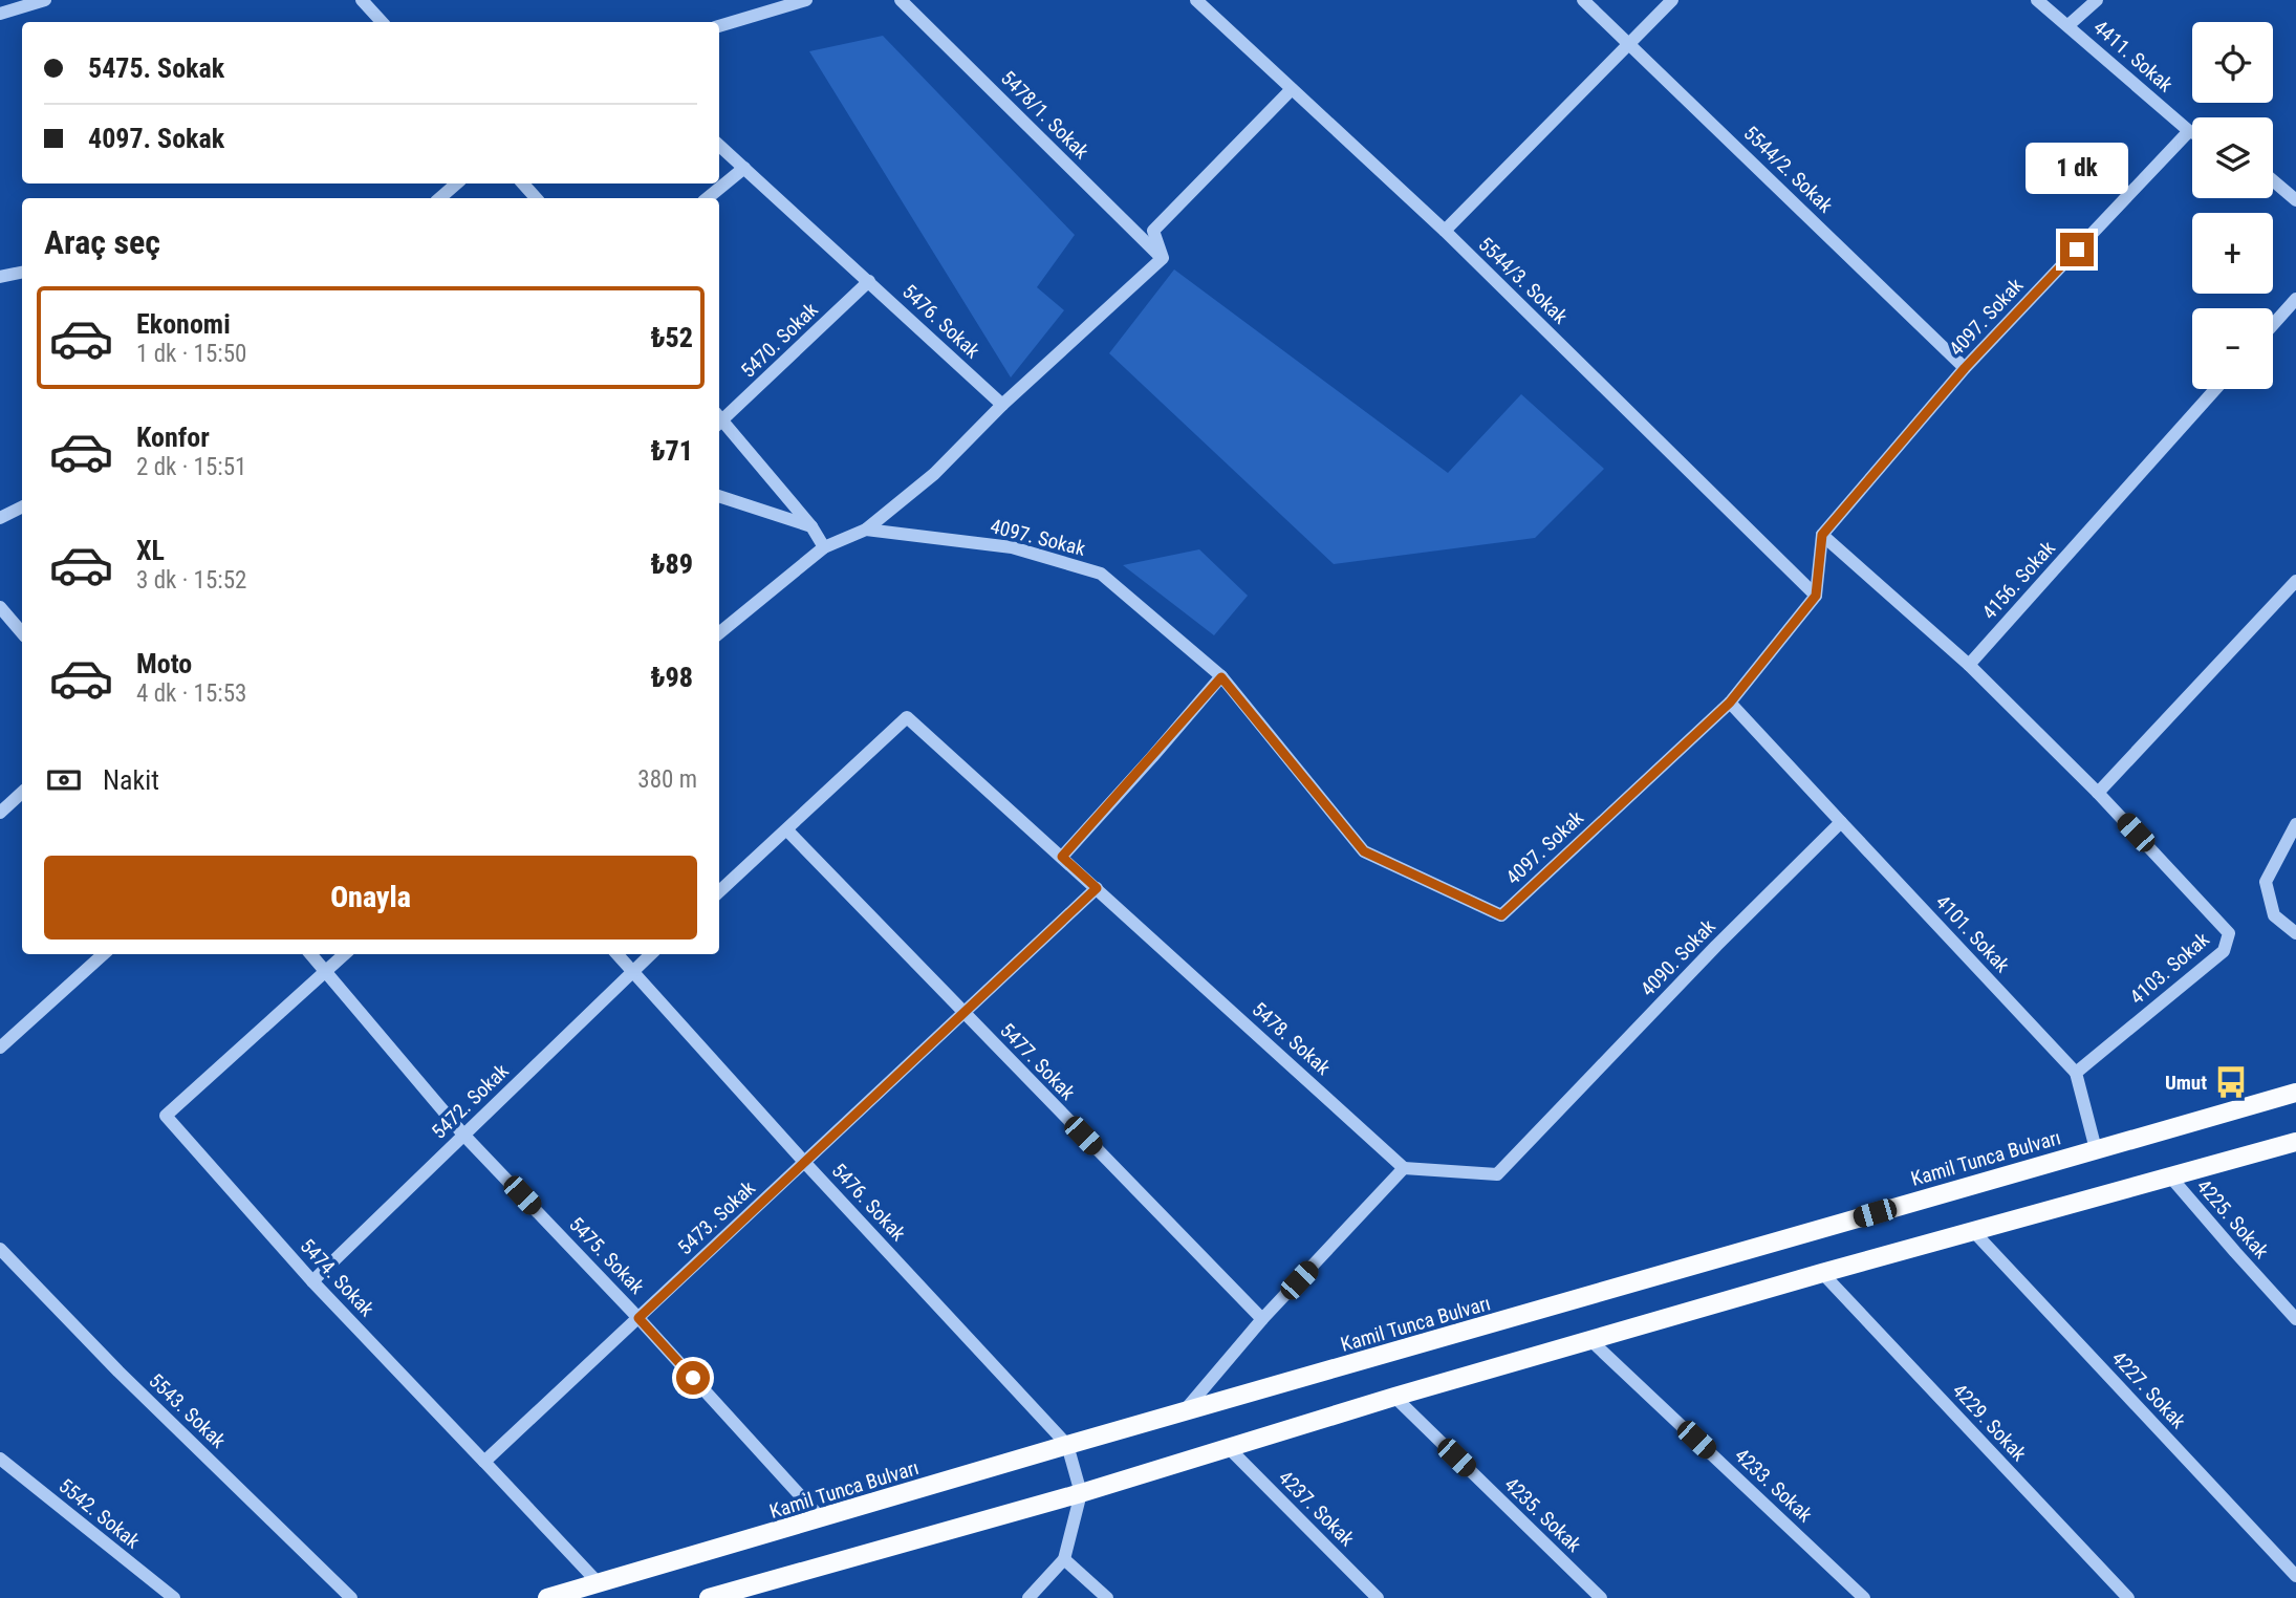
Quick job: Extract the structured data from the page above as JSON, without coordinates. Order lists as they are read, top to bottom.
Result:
{
  "streets": {
    "main road": ["Kamil Tunca Bulvarı"],
    "street": [
      "4411. Sokak",
      "5478/1. Sokak",
      "5544/2. Sokak",
      "5544/3. Sokak",
      "4097. Sokak",
      "5476. Sokak",
      "5470. Sokak",
      "4156. Sokak",
      "4101. Sokak",
      "4090. Sokak",
      "4103. Sokak",
      "5478. Sokak",
      "5477. Sokak",
      "5472. Sokak",
      "5473. Sokak",
      "4225. Sokak",
      "5475. Sokak",
      "5474. Sokak",
      "4227. Sokak",
      "5543. Sokak",
      "4229. Sokak",
      "4233. Sokak",
      "4237. Sokak",
      "5542. Sokak",
      "4235. Sokak"
    ]
  },
  "crossings": [
    ["4411. Sokak", "4097. Sokak"],
    ["5544/2. Sokak", "4097. Sokak"],
    ["5544/3. Sokak", "4097. Sokak"],
    ["5476. Sokak", "5470. Sokak"],
    ["5476. Sokak", "5472. Sokak"],
    ["5476. Sokak", "Kamil Tunca Bulvarı"],
    ["5476. Sokak", "5473. Sokak"],
    ["4101. Sokak", "4090. Sokak"],
    ["4101. Sokak", "4103. Sokak"],
    ["4090. Sokak", "5478. Sokak"],
    ["5478. Sokak", "5477. Sokak"],
    ["5478. Sokak", "5473. Sokak"],
    ["5477. Sokak", "5473. Sokak"],
    ["5472. Sokak", "5475. Sokak"],
    ["5472. Sokak", "5474. Sokak"],
    ["Kamil Tunca Bulvarı", "5475. Sokak"],
    ["5473. Sokak", "5475. Sokak"],
    ["5473. Sokak", "5474. Sokak"],
    ["5475. Sokak", "5474. Sokak"]
  ],
  "places": {
    "bus stop": ["Umut"]
  },
  "page": {
    "map_buttons": ["+", "−"],
    "banner": ["5475. Sokak", "4097. Sokak"],
    "bubble": "1 dk",
    "heading": "Araç seç",
    "list": [
      {
        "name": "Ekonomi",
        "note": "1 dk · 15:50",
        "value": "₺52"
      },
      {
        "name": "Konfor",
        "note": "2 dk · 15:51",
        "value": "₺71"
      },
      {
        "name": "XL",
        "note": "3 dk · 15:52",
        "value": "₺89"
      },
      {
        "name": "Moto",
        "note": "4 dk · 15:53",
        "value": "₺98"
      }
    ],
    "pay": ["Nakit", "380 m"],
    "buttons": "Onayla"
  }
}
